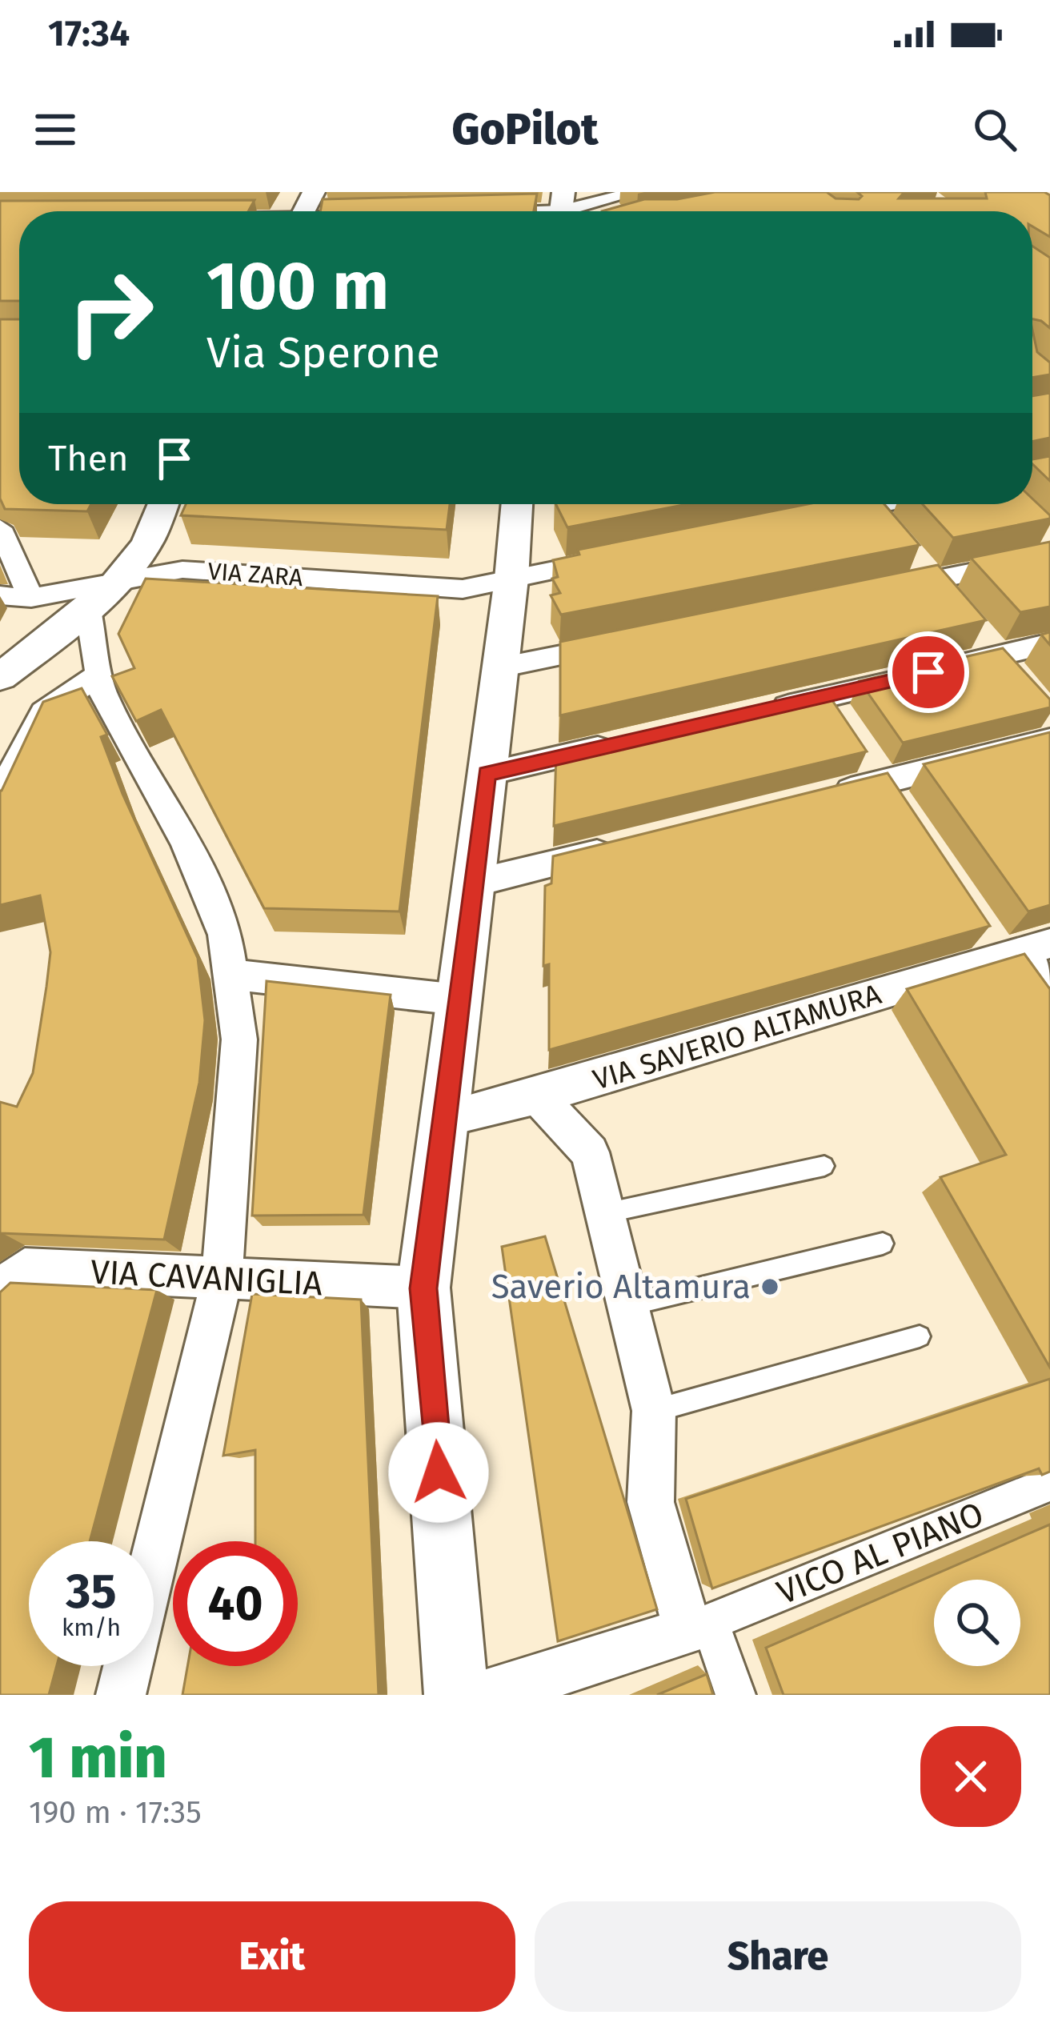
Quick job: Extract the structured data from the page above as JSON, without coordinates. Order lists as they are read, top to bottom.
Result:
{
  "streets": {
    "street": [
      "VIA ZARA",
      "VIA SAVERIO ALTAMURA",
      "VIA CAVANIGLIA",
      "VICO AL PIANO"
    ]
  },
  "places": ["Saverio Altamura"],
  "page": {
    "status": "17:34",
    "header": "GoPilot",
    "turn": ["100 m", "Via Sperone"],
    "then": "Then",
    "speed": "35 km/h",
    "limit": "40",
    "heading": ["1 min", "190 m · 17:35"],
    "buttons": ["Exit", "Share"]
  }
}
